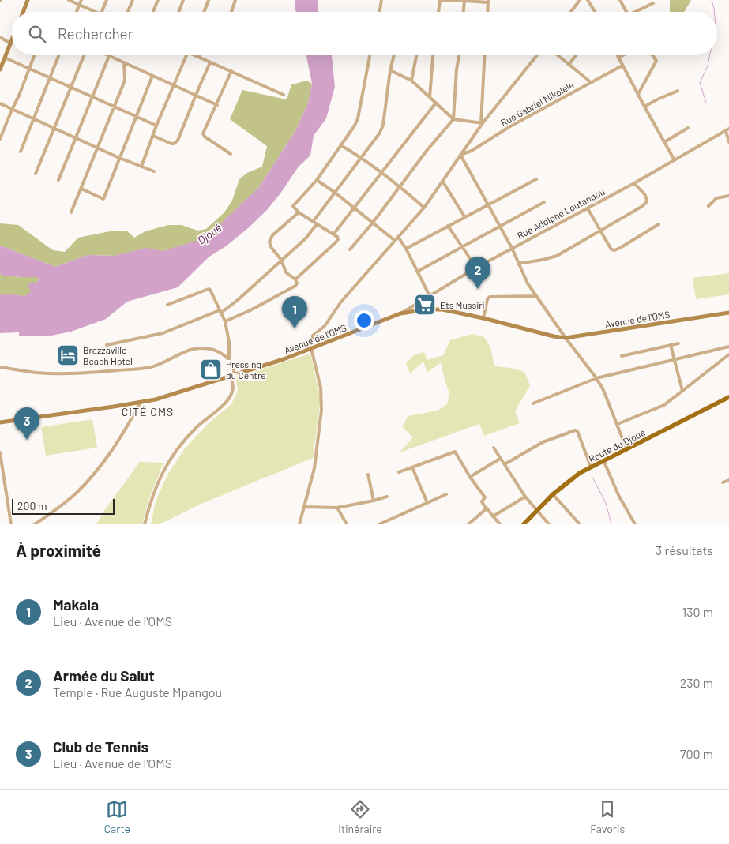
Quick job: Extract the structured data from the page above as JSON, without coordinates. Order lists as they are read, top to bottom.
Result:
{
  "streets": {
    "main road": ["Route du Djoué"],
    "street": ["Rue Gabriel Mikolele", "Rue Adolphe Loutangou", "Avenue de l'OMS"]
  },
  "crossings": [
    ["Rue Adolphe Loutangou", "Avenue de l'OMS"]
  ],
  "districts": ["CITÉ OMS"],
  "water": ["Djoué"],
  "places": {
    "supermarket": ["Ets Mussiri"],
    "hotel": ["Brazzaville Beach Hotel"],
    "shop": ["Pressing du Centre"]
  },
  "scale_bar": "200 m",
  "page": {
    "search": "Rechercher",
    "pins": ["2", "1", "3"],
    "scale": "200 m",
    "heading": ["À proximité", "3 résultats"],
    "list": [
      {
        "mark": "1",
        "name": "Makala",
        "note": "Lieu · Avenue de l'OMS",
        "value": "130 m"
      },
      {
        "mark": "2",
        "name": "Armée du Salut",
        "note": "Temple · Rue Auguste Mpangou",
        "value": "230 m"
      },
      {
        "mark": "3",
        "name": "Club de Tennis",
        "note": "Lieu · Avenue de l'OMS",
        "value": "700 m"
      }
    ],
    "nav": ["Carte", "Itinéraire", "Favoris"]
  }
}
